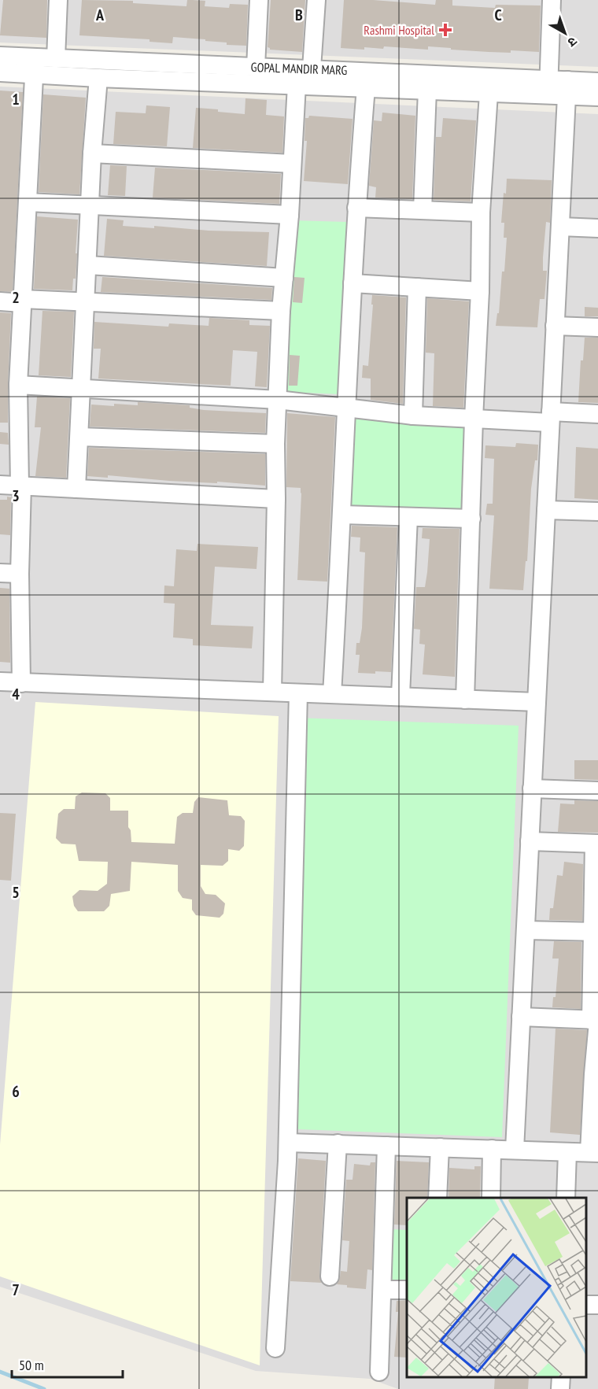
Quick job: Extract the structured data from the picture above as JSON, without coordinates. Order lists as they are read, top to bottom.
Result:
{
  "streets": {
    "street": ["GOPAL MANDIR MARG"]
  },
  "places": {
    "health": ["Rashmi Hospital"]
  },
  "scale_bar": "50 m",
  "north": "bottom right",
  "grid": {
    "columns": ["A", "B", "C"],
    "rows": [
      "1",
      "2",
      "3",
      "4",
      "5",
      "6",
      "7"
    ]
  }
}
